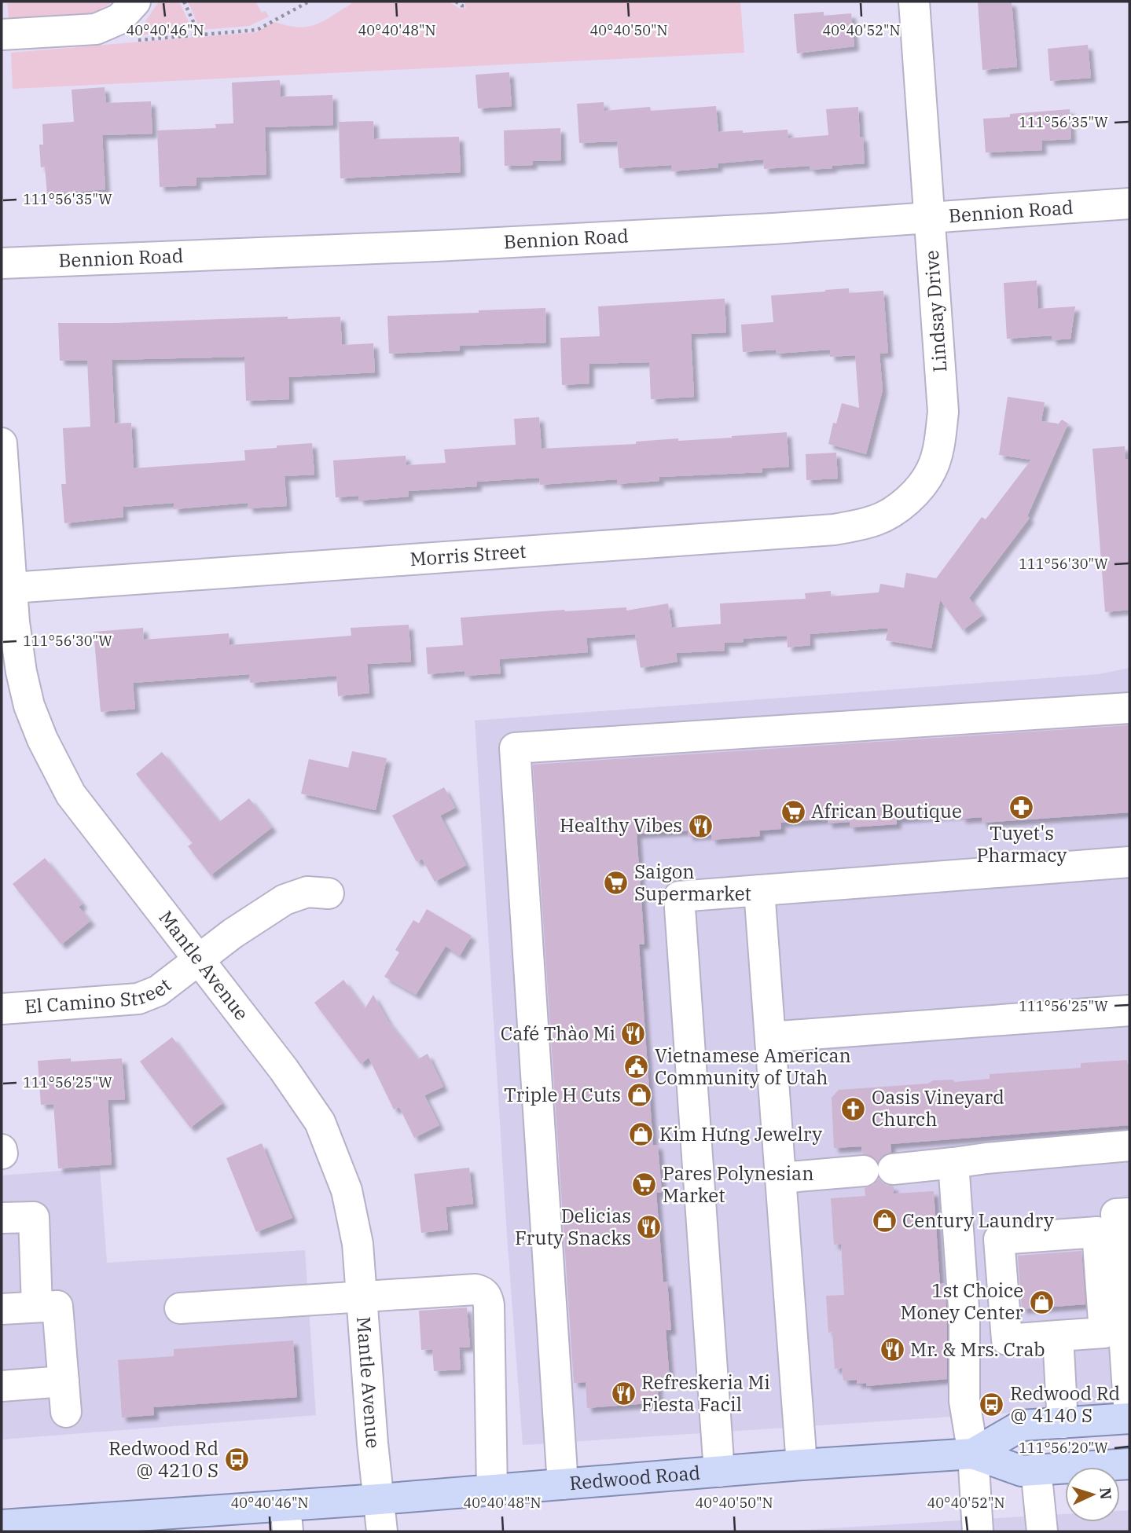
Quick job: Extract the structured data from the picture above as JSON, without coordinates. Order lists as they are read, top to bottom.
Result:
{
  "streets": {
    "main road": ["Redwood Road"],
    "street": [
      "Bennion Road",
      "Lindsay Drive",
      "Morris Street",
      "Mantle Avenue",
      "El Camino Street"
    ]
  },
  "crossings": [
    ["Bennion Road", "Lindsay Drive"],
    ["Lindsay Drive", "Morris Street"],
    ["Morris Street", "Mantle Avenue"],
    ["Mantle Avenue", "El Camino Street"],
    ["Mantle Avenue", "Redwood Road"]
  ],
  "places": {
    "pharmacy": ["Tuyet's Pharmacy"],
    "supermarket": ["African Boutique", "Saigon Supermarket", "Pares Polynesian Market"],
    "restaurant": [
      "Healthy Vibes",
      "Café Thào Mi",
      "Delicias Fruty Snacks",
      "Mr. & Mrs. Crab",
      "Refreskeria Mi Fiesta Facil"
    ],
    "public building": ["Vietnamese American Community of Utah"],
    "shop": [
      "Triple H Cuts",
      "Kim Hưng Jewelry",
      "Century Laundry",
      "1st Choice Money Center"
    ],
    "church": ["Oasis Vineyard Church"],
    "bus stop": ["Redwood Rd @ 4140 S", "Redwood Rd @ 4210 S"]
  },
  "north": "right",
  "coordinates": [
    "40°40'46\"N",
    "40°40'48\"N",
    "40°40'50\"N",
    "40°40'52\"N",
    "111°56'35\"W",
    "111°56'30\"W",
    "111°56'25\"W",
    "111°56'20\"W"
  ]
}
